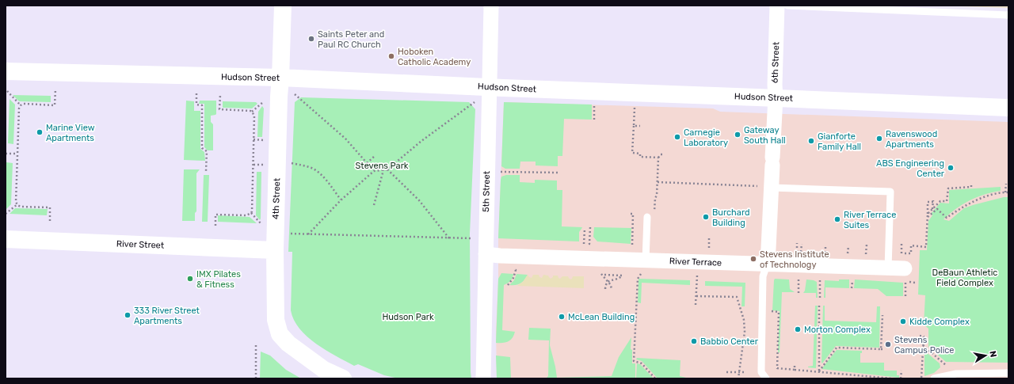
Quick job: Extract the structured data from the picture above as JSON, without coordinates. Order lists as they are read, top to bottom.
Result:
{
  "streets": {
    "street": [
      "6th Street",
      "Hudson Street",
      "5th Street",
      "4th Street",
      "River Street",
      "River Terrace"
    ]
  },
  "crossings": [
    ["6th Street", "Hudson Street"],
    ["6th Street", "River Terrace"],
    ["Hudson Street", "5th Street"],
    ["Hudson Street", "4th Street"],
    ["5th Street", "River Terrace"],
    ["4th Street", "River Street"]
  ],
  "parks": ["Stevens Park", "DeBaun Athletic Field Complex", "Hudson Park"],
  "places": [
    "Saints Peter and Paul RC Church",
    "Hoboken Catholic Academy",
    "Marine View Apartments",
    "Gateway South Hall",
    "Carnegie Laboratory",
    "Ravenswood Apartments",
    "Gianforte Family Hall",
    "ABS Engineering Center",
    "Burchard Building",
    "River Terrace Suites",
    "Stevens Institute of Technology",
    "IMX Pilates & Fitness",
    "333 River Street Apartments",
    "McLean Building",
    "Kidde Complex",
    "Morton Complex",
    "Babbio Center",
    "Stevens Campus Police"
  ],
  "north": "right"
}
